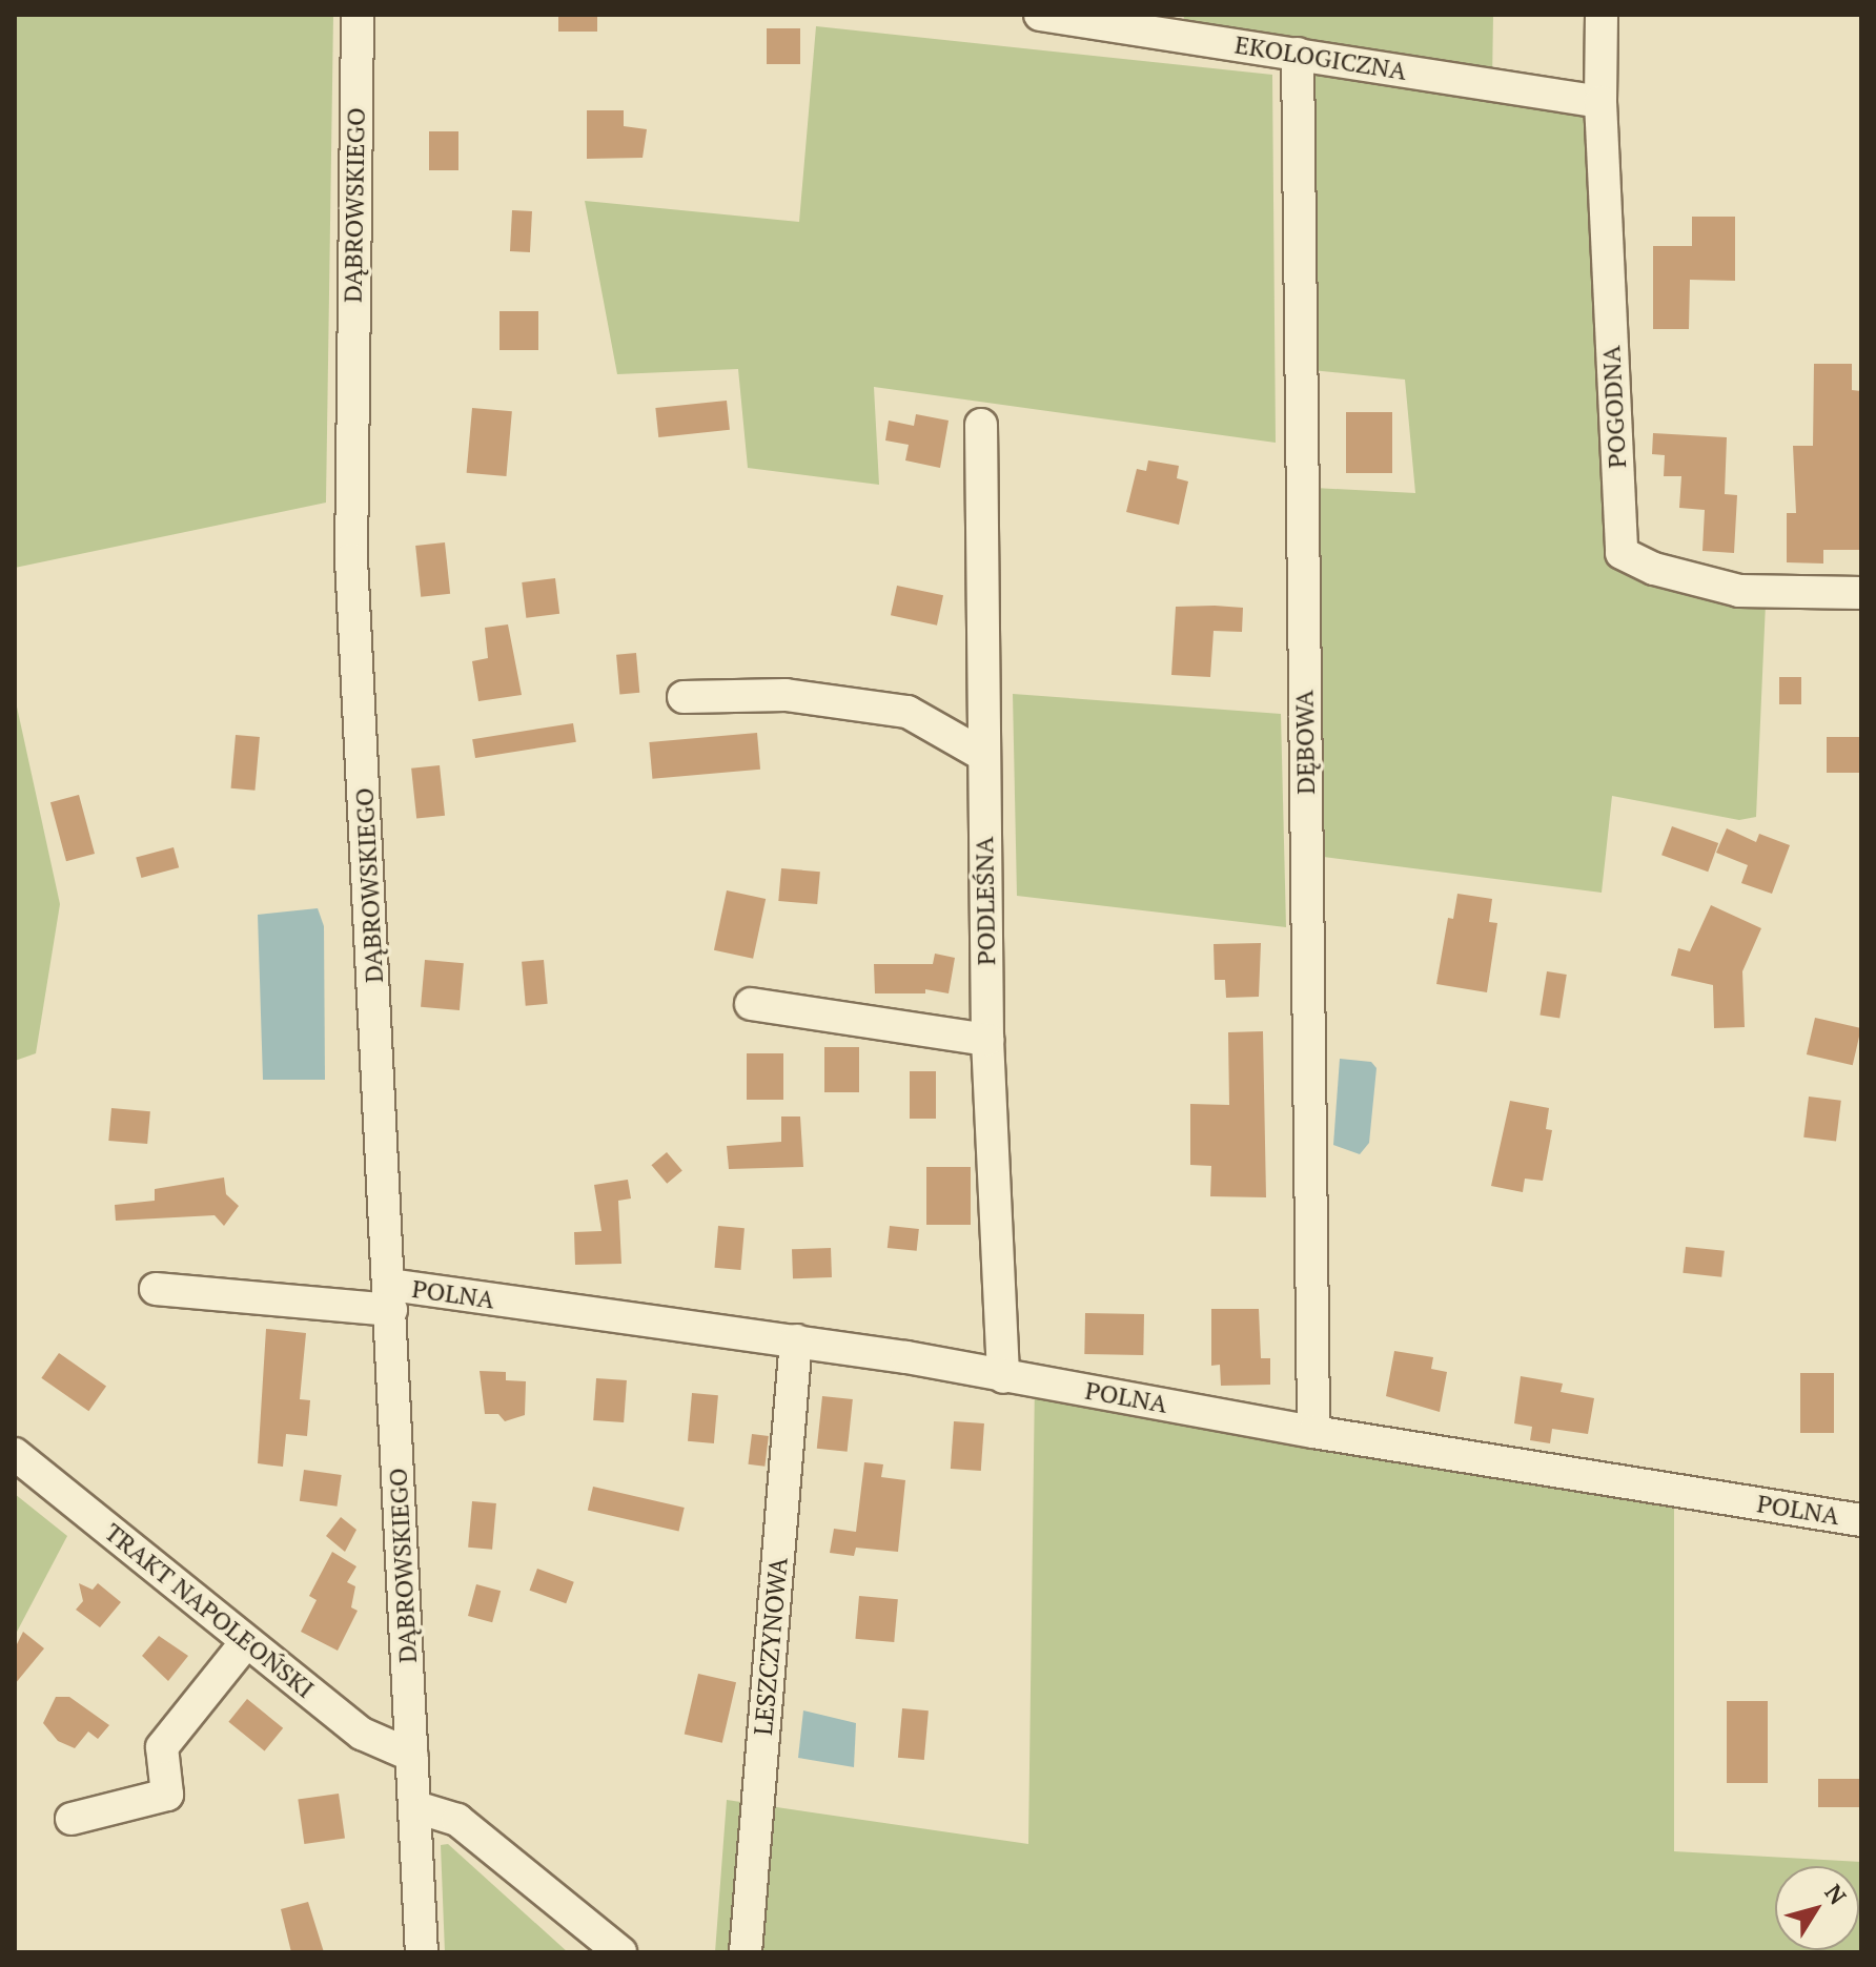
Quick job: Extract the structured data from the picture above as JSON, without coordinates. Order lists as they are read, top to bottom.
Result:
{
  "streets": {
    "street": [
      "EKOLOGICZNA",
      "DĄBROWSKIEGO",
      "POGODNA",
      "DĘBOWA",
      "PODLEŚNA",
      "POLNA",
      "TRAKT NAPOLEOŃSKI",
      "LESZCZYNOWA"
    ]
  },
  "crossings": [
    ["EKOLOGICZNA", "POGODNA"],
    ["EKOLOGICZNA", "DĘBOWA"],
    ["DĄBROWSKIEGO", "POLNA"],
    ["DĄBROWSKIEGO", "TRAKT NAPOLEOŃSKI"],
    ["DĘBOWA", "POLNA"],
    ["PODLEŚNA", "POLNA"],
    ["POLNA", "LESZCZYNOWA"]
  ],
  "north": "top right"
}
